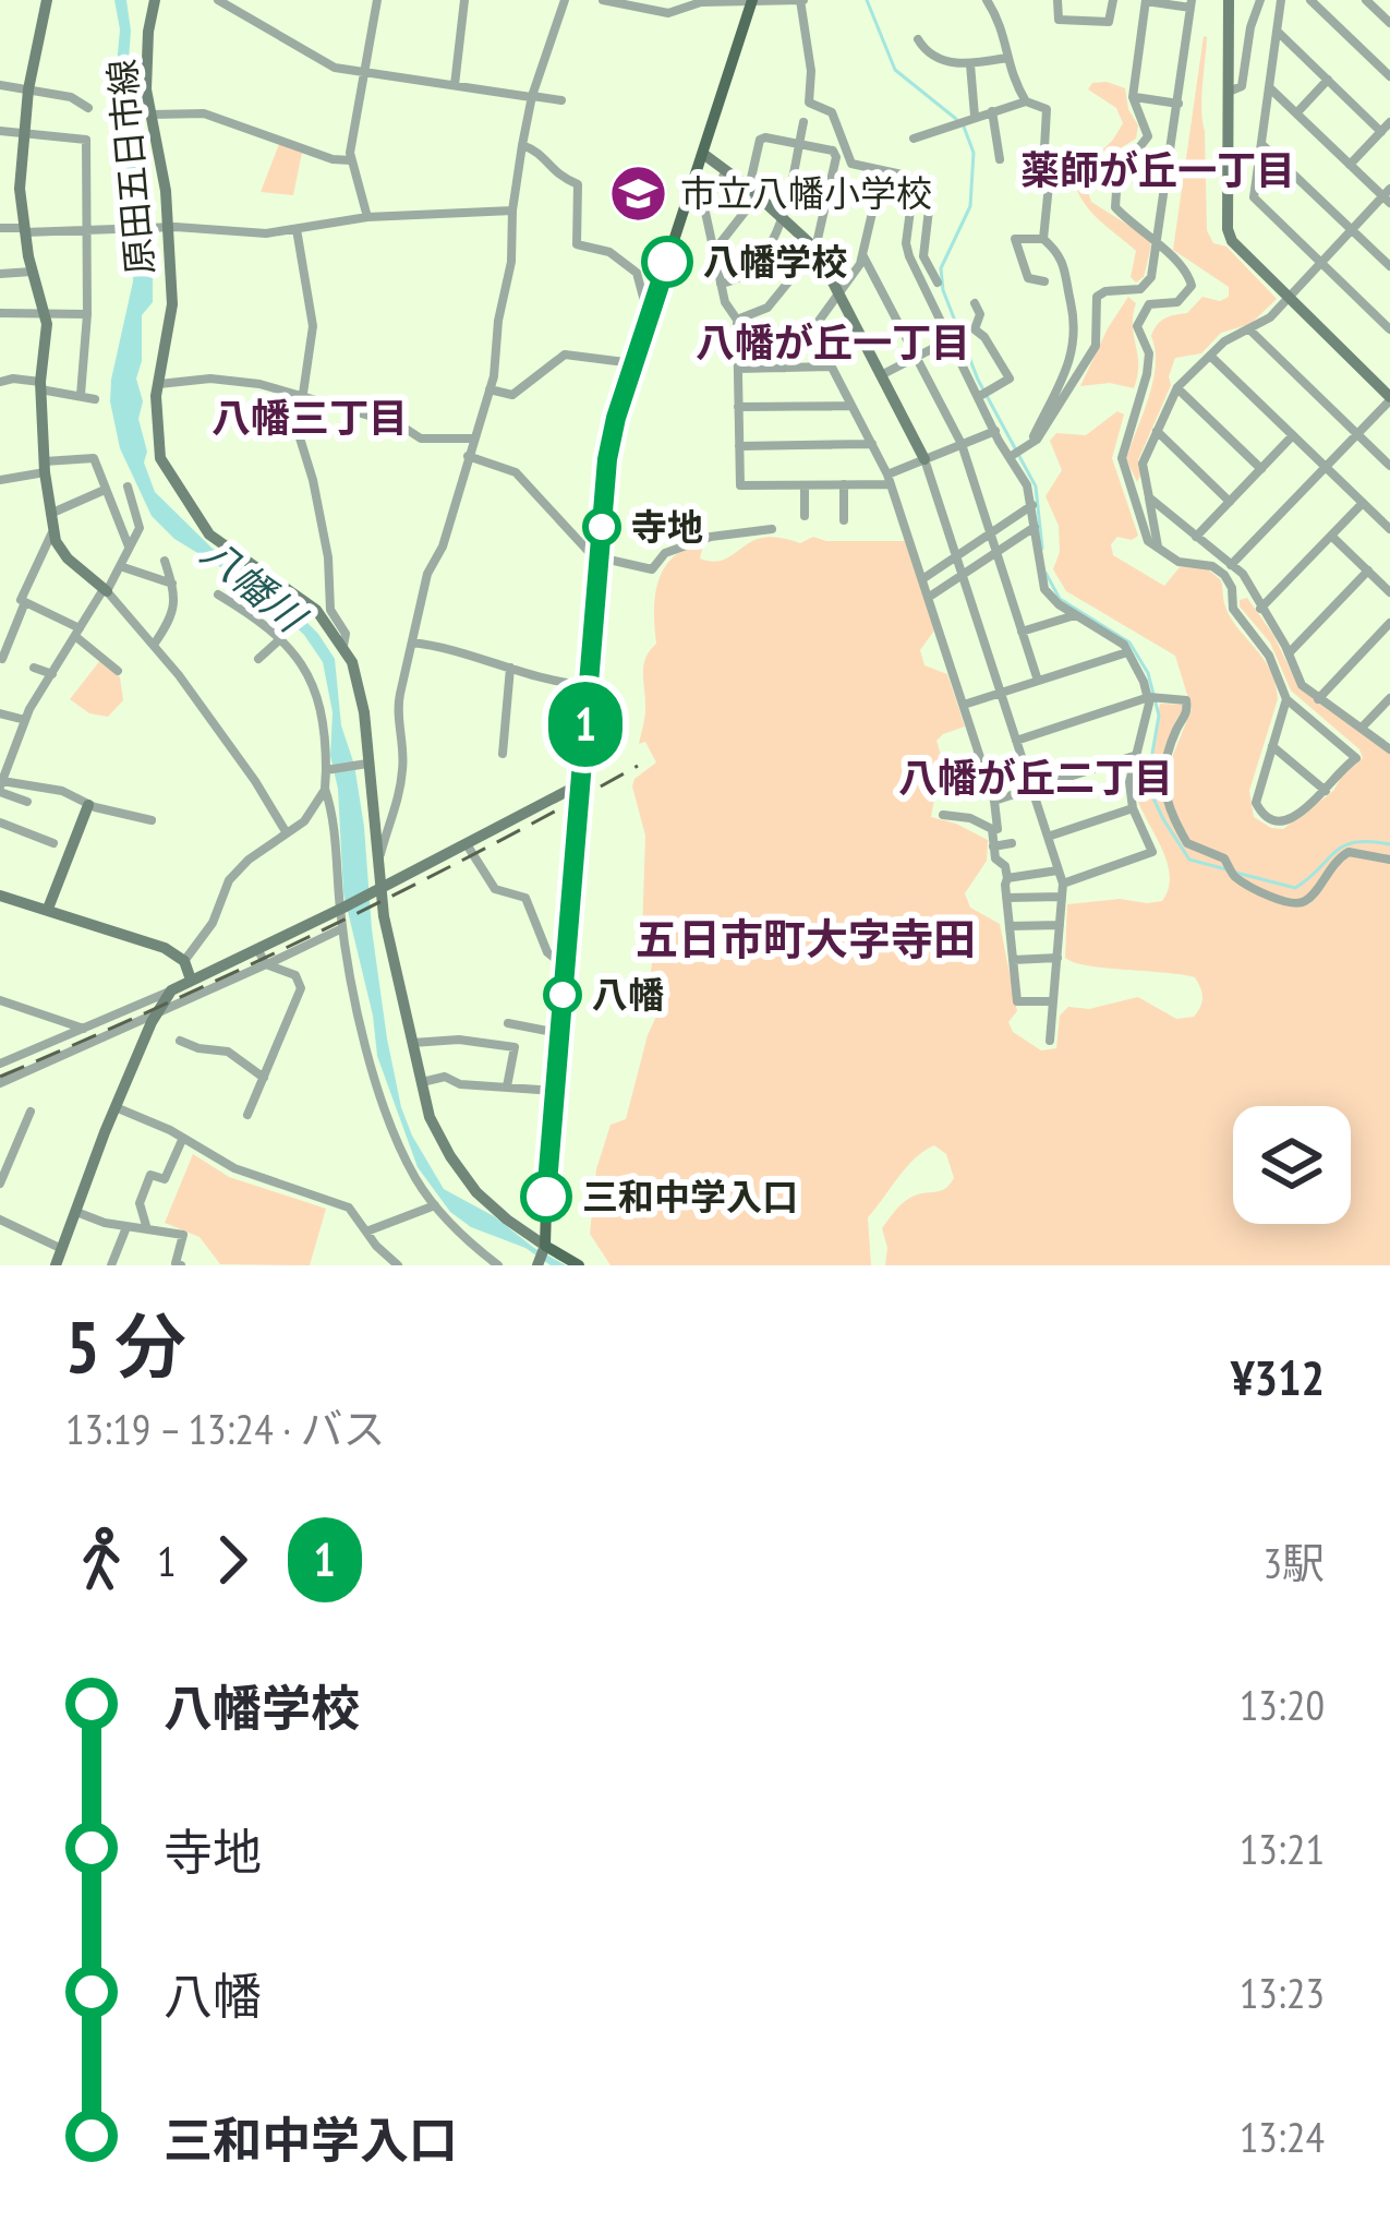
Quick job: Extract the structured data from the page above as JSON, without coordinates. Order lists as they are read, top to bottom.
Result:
{
  "streets": {
    "street": ["原田五日市線"]
  },
  "districts": [
    "薬師が丘一丁目",
    "八幡が丘一丁目",
    "八幡三丁目",
    "八幡が丘二丁目",
    "五日市町大字寺田"
  ],
  "water": ["八幡川"],
  "places": {
    "school or university": ["市立八幡小学校"],
    "other": [
      "八幡学校",
      "寺地",
      "八幡",
      "三和中学入口"
    ]
  },
  "lines": ["bus line 1"],
  "page": {
    "on_map": "1",
    "heading": ["5 分", "13:19 – 13:24 · バス", "¥312"],
    "legs": ["1", "1", "3駅"],
    "list": [
      {
        "name": "八幡学校",
        "value": "13:20"
      },
      {
        "name": "寺地",
        "value": "13:21"
      },
      {
        "name": "八幡",
        "value": "13:23"
      },
      {
        "name": "三和中学入口",
        "value": "13:24"
      }
    ]
  }
}
